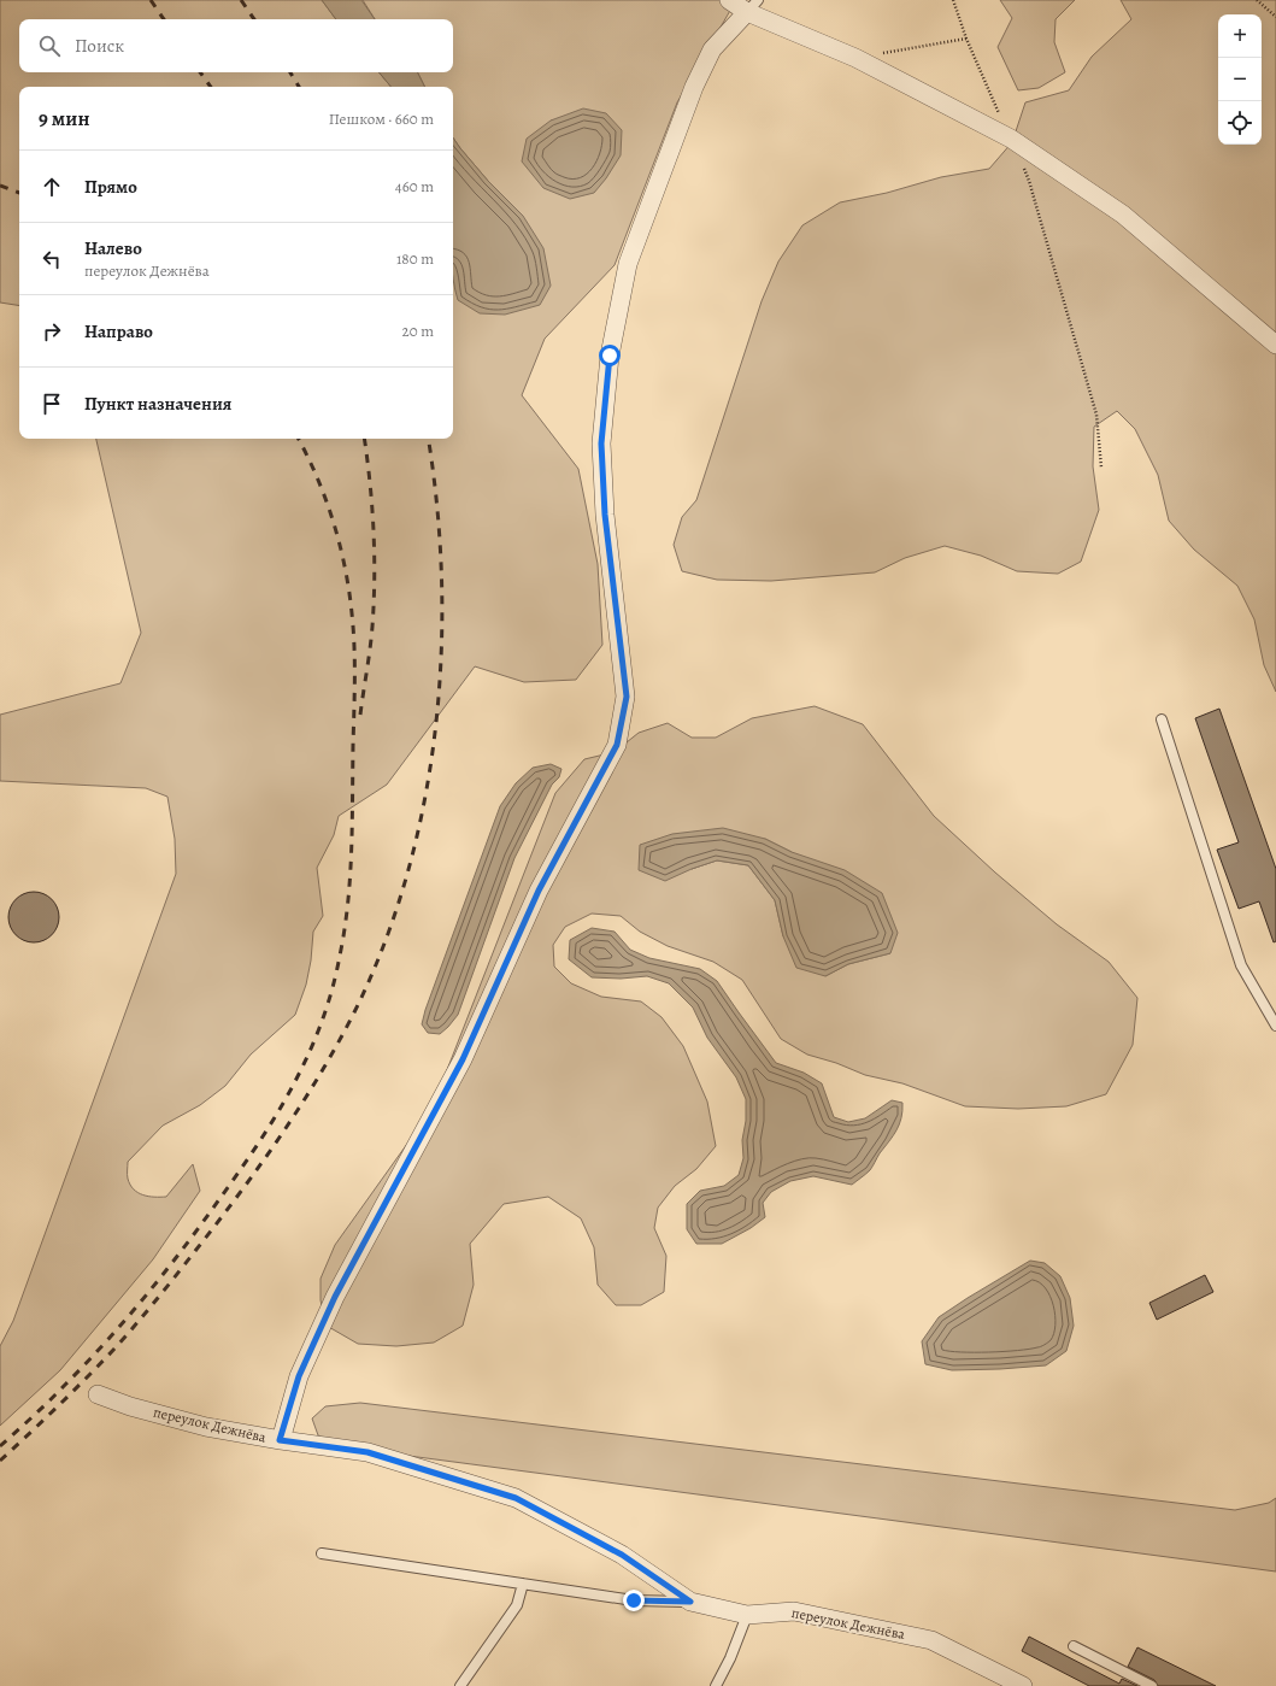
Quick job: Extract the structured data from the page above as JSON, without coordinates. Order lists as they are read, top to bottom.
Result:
{
  "streets": {
    "street": ["переулок Дежнёва"]
  },
  "page": {
    "map_buttons": ["+", "−"],
    "search": "Поиск",
    "heading": ["9 мин", "Пешком · 660 m"],
    "list": [
      ["Прямо", "460 m"],
      ["Налево", "переулок Дежнёва", "180 m"],
      ["Направо", "20 m"],
      "Пункт назначения"
    ]
  }
}
